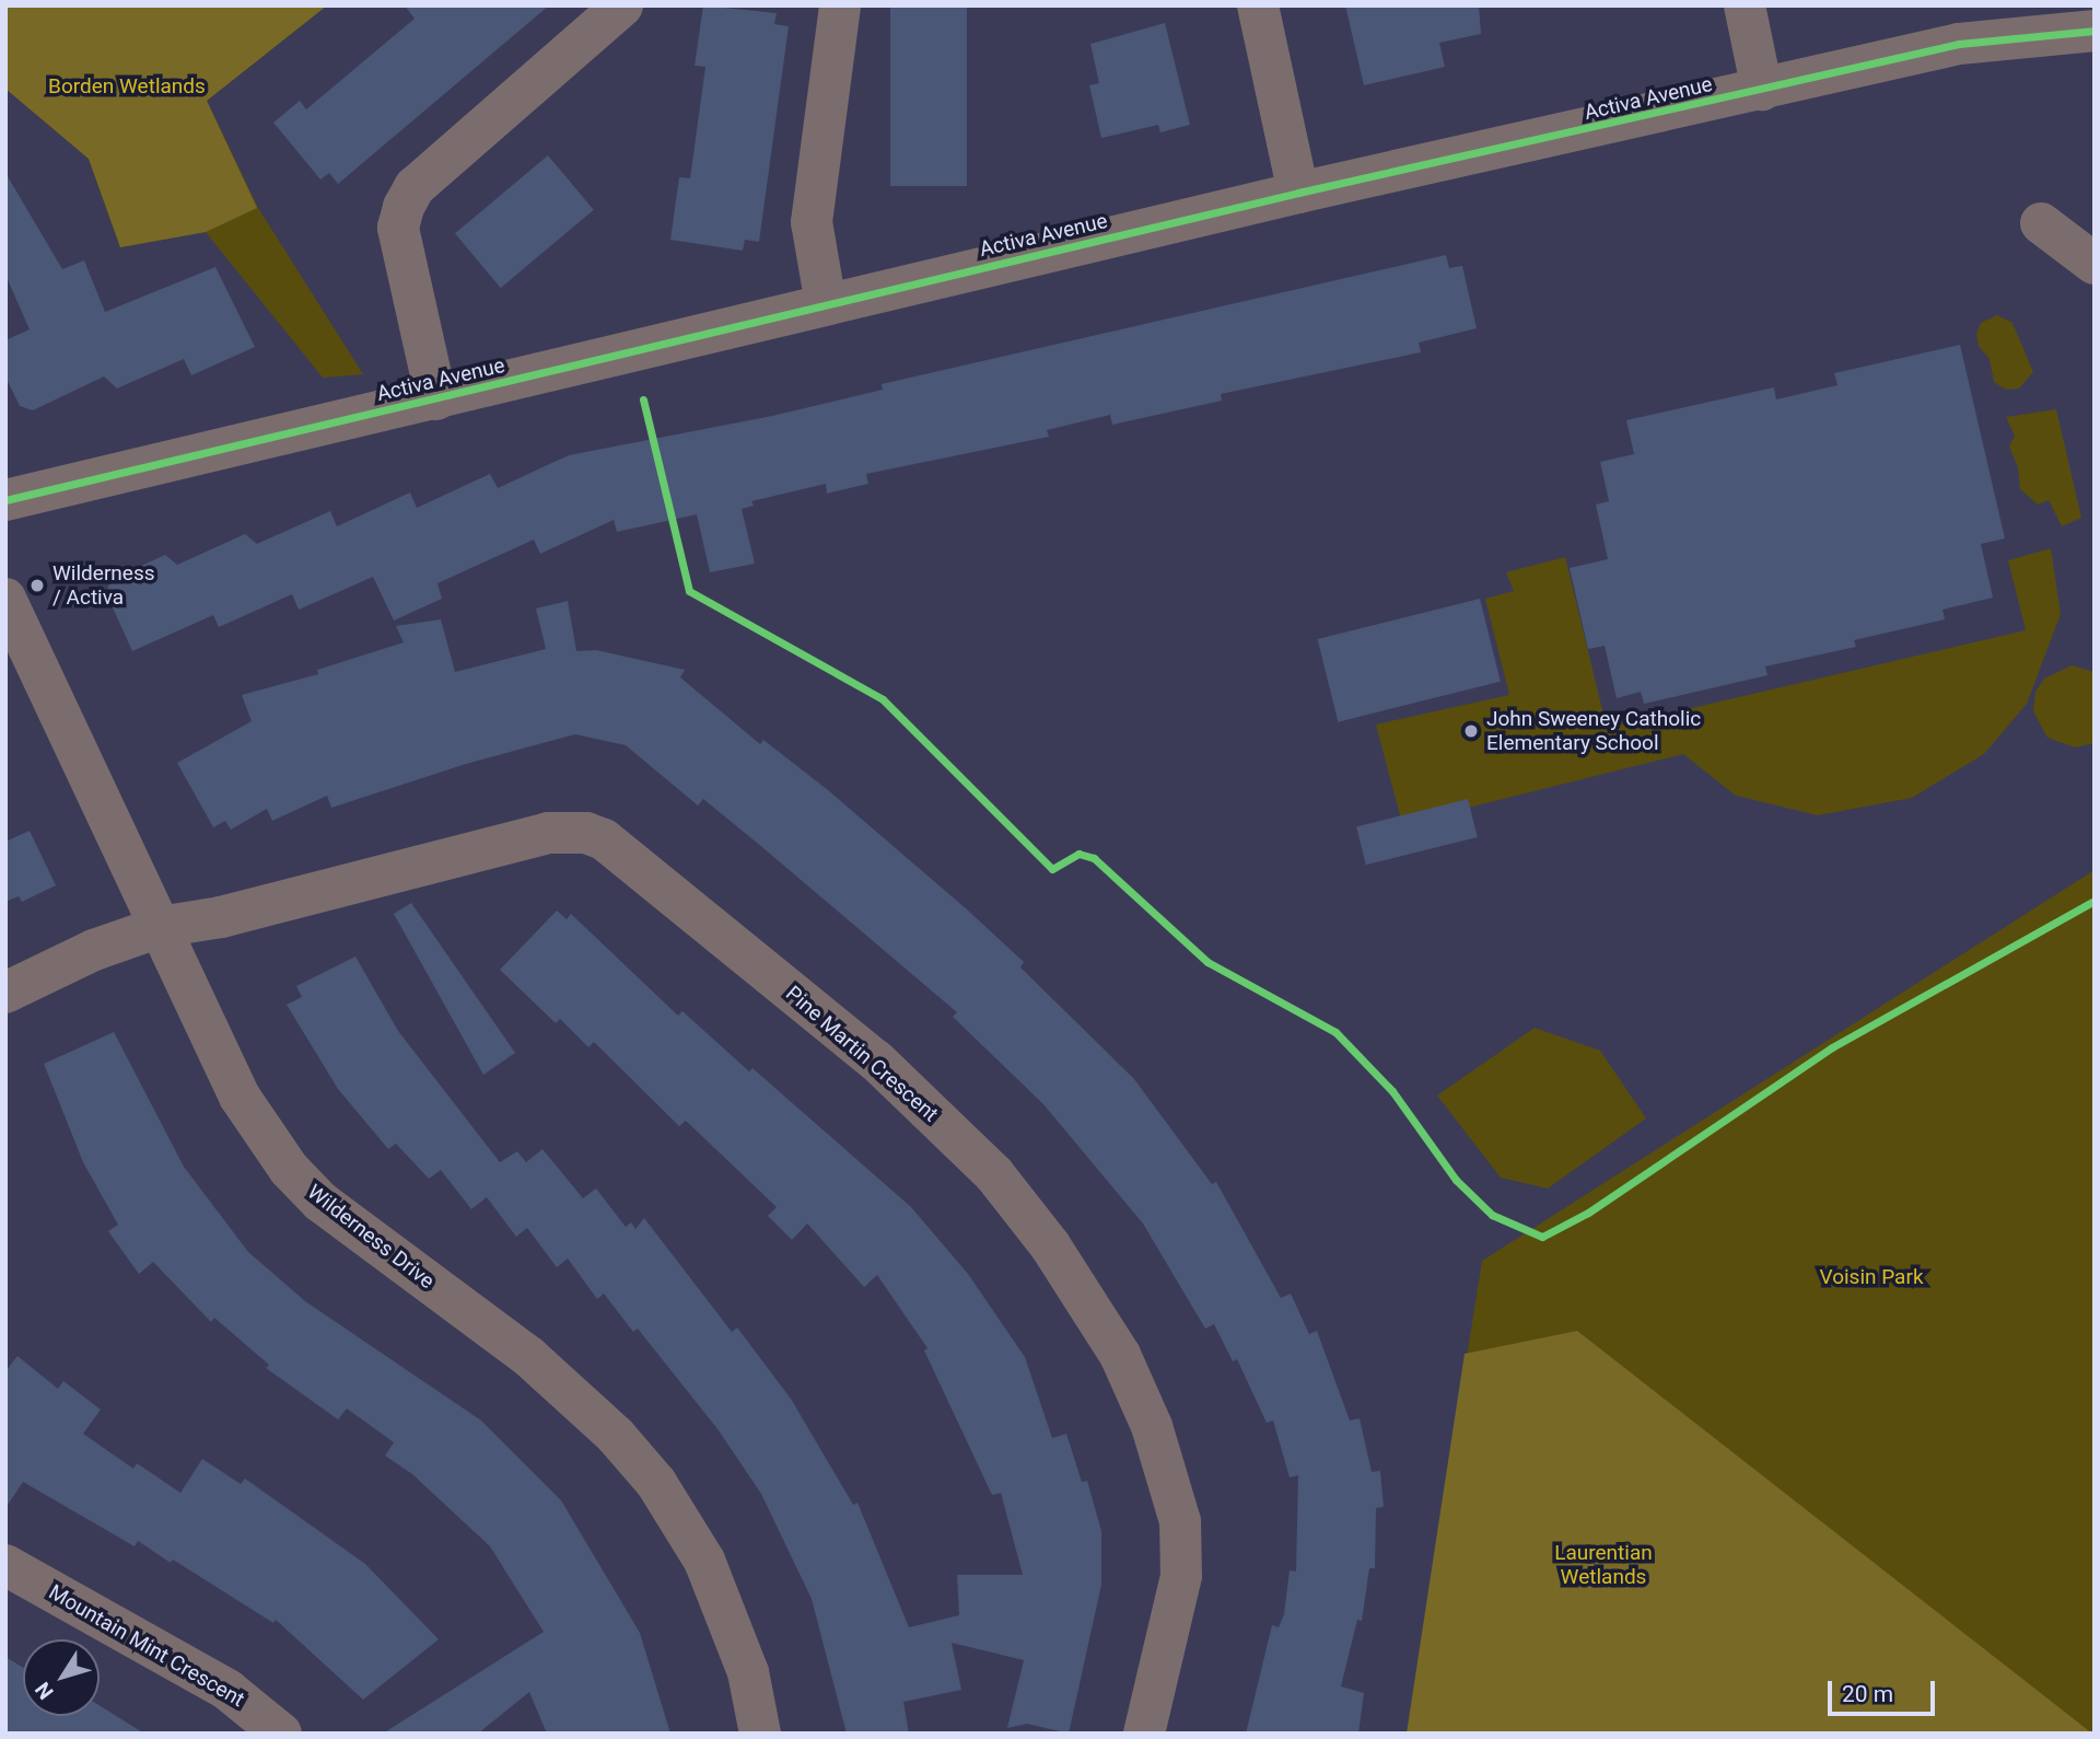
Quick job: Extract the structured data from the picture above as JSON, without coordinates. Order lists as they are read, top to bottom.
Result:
{
  "streets": {
    "street": [
      "Activa Avenue",
      "Pine Martin Crescent",
      "Wilderness Drive",
      "Mountain Mint Crescent"
    ]
  },
  "crossings": [
    ["Pine Martin Crescent", "Wilderness Drive"]
  ],
  "parks": ["Borden Wetlands", "Voisin Park", "Laurentian Wetlands"],
  "places": ["Wilderness / Activa", "John Sweeney Catholic Elementary School"],
  "scale_bar": "20 m",
  "north": "bottom left"
}
